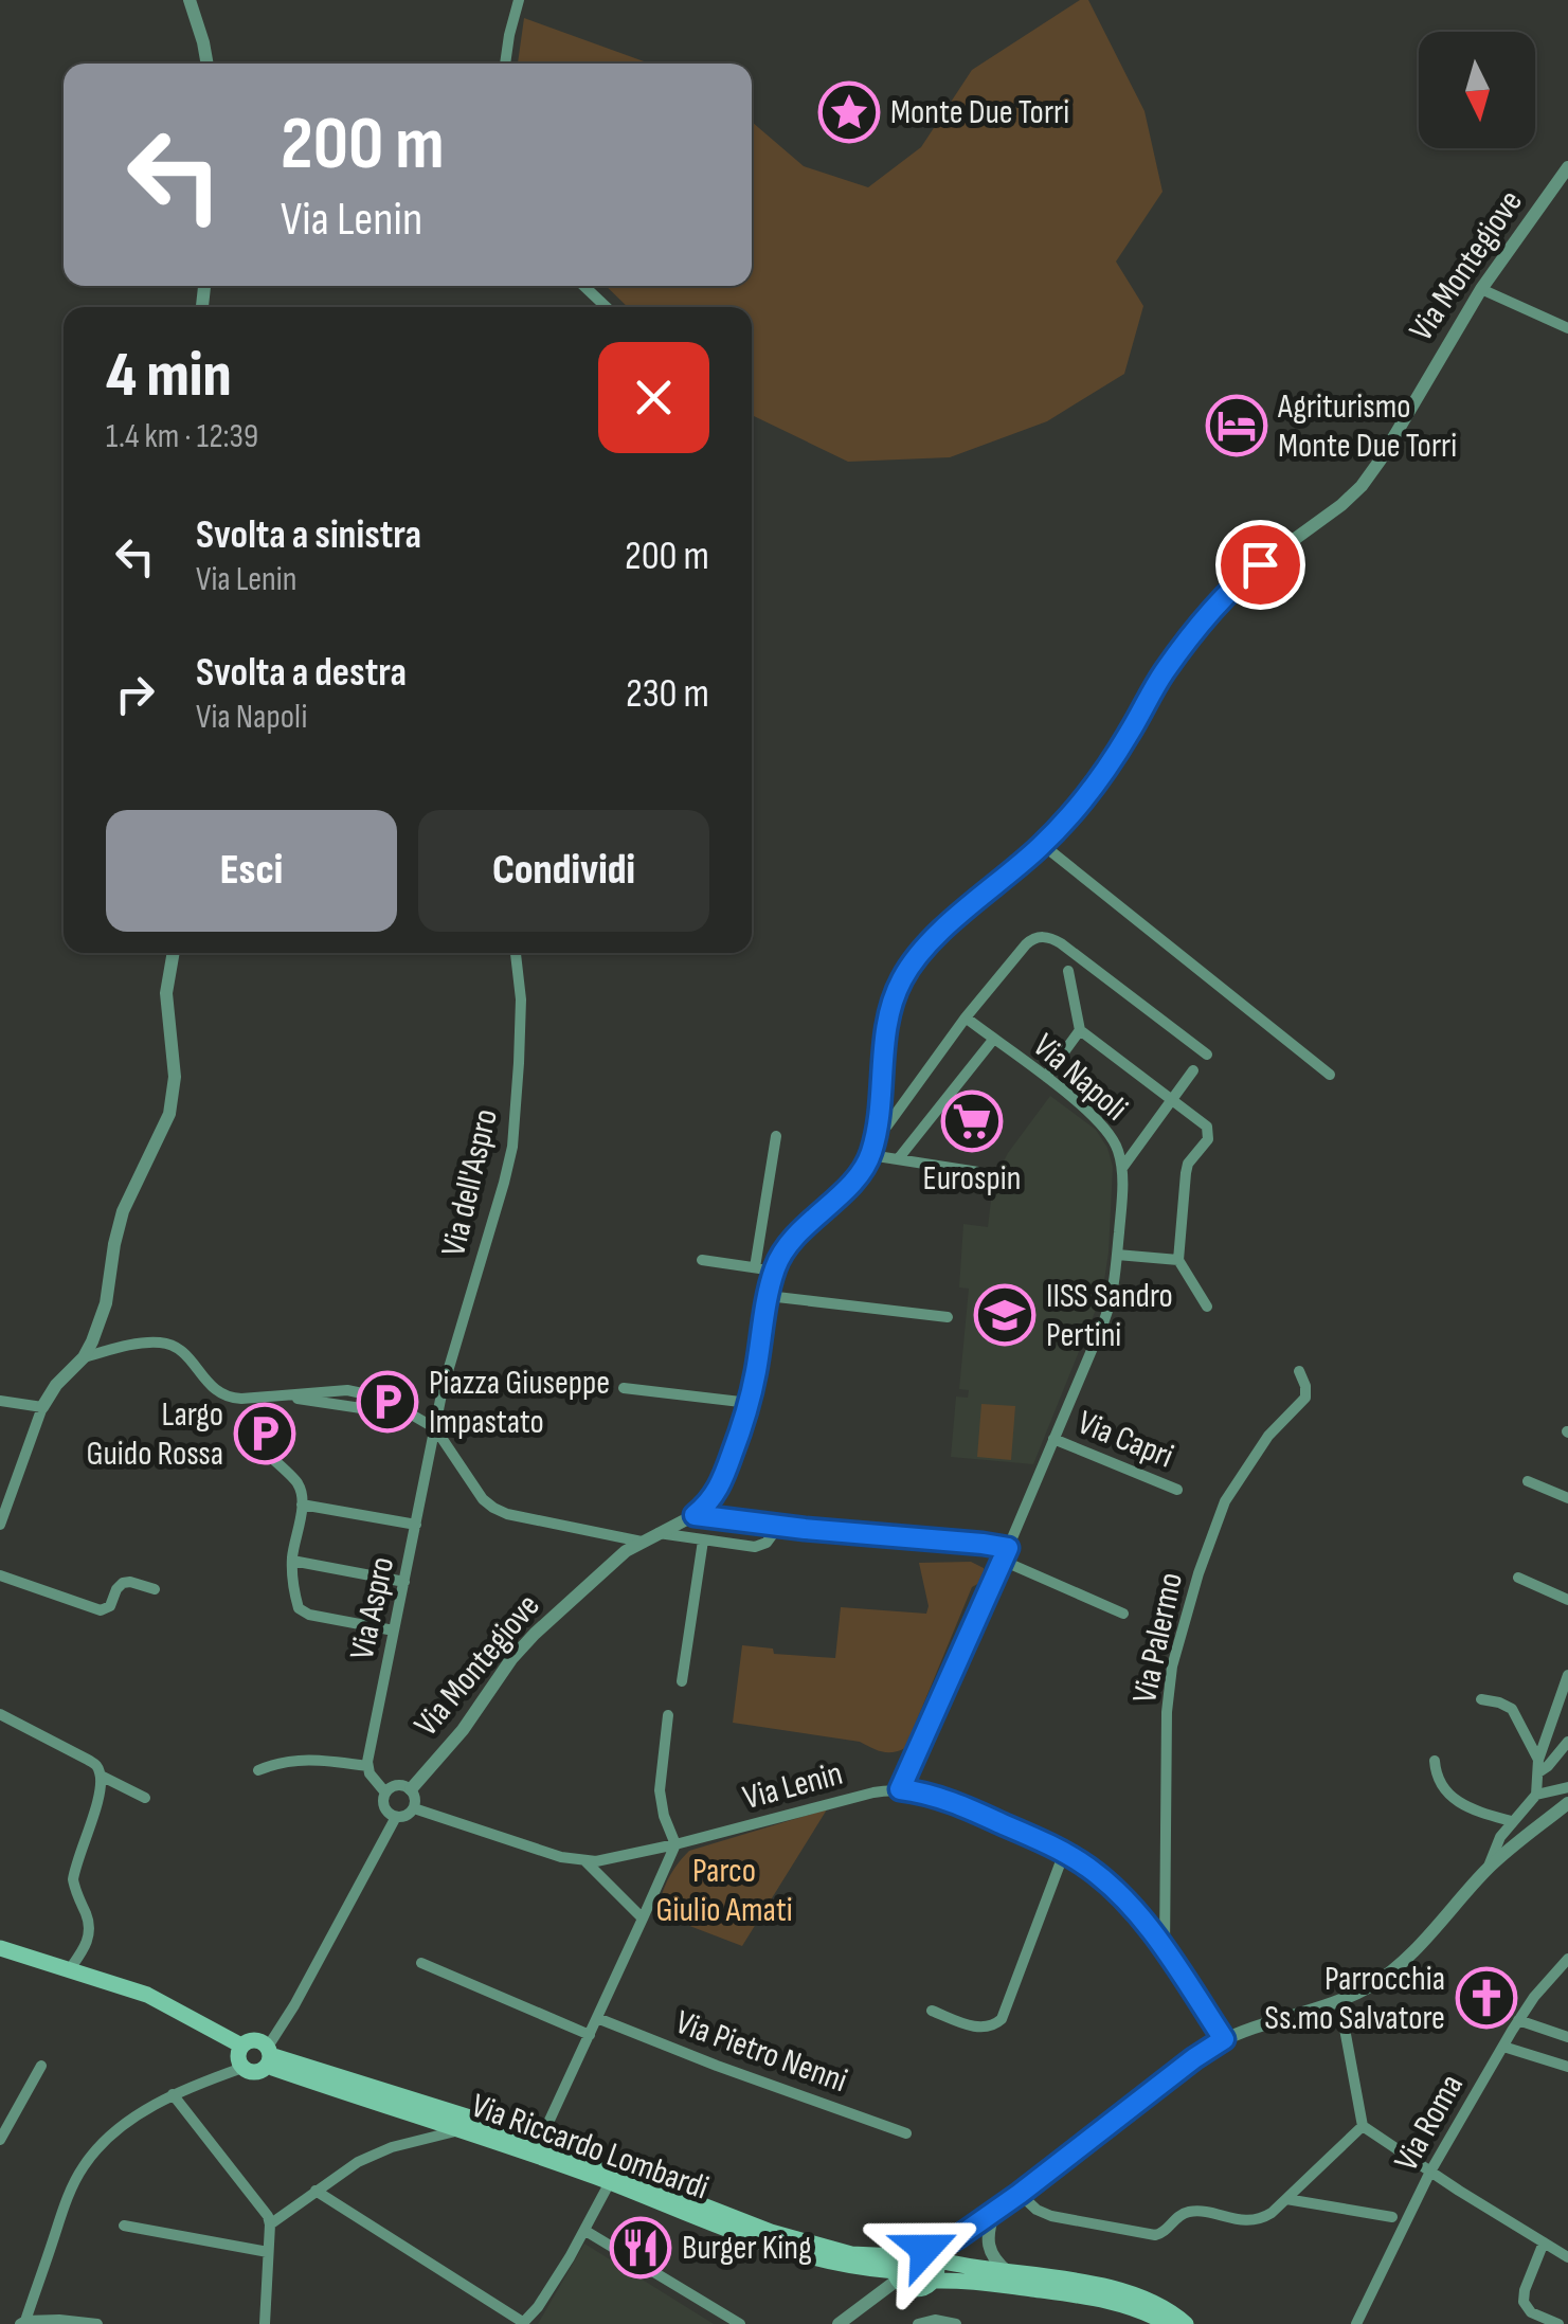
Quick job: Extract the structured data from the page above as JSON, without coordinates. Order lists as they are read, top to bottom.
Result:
{
  "streets": {
    "main road": ["Via Riccardo Lombardi"],
    "street": [
      "Via Montegiove",
      "Via Napoli",
      "Via dell'Aspro",
      "Via Capri",
      "Via Aspro",
      "Via Palermo",
      "Via Lenin",
      "Via Pietro Nenni",
      "Via Roma"
    ]
  },
  "crossings": [
    ["Via Montegiove", "Via Lenin"],
    ["Via Napoli", "Via Capri"],
    ["Via Napoli", "Via Lenin"],
    ["Via dell'Aspro", "Via Aspro"],
    ["Via Palermo", "Via Lenin"]
  ],
  "parks": ["Parco Giulio Amati"],
  "places": {
    "place": ["Monte Due Torri"],
    "hotel": ["Agriturismo Monte Due Torri"],
    "supermarket": ["Eurospin"],
    "school or university": ["IISS Sandro Pertini"],
    "parking": ["Piazza Giuseppe Impastato", "Largo Guido Rossa"],
    "church": ["Parrocchia Ss.mo Salvatore"],
    "restaurant": ["Burger King"]
  },
  "north": "bottom",
  "page": {
    "turn": ["200 m", "Via Lenin"],
    "heading": ["4 min", "1.4 km · 12:39"],
    "list": [
      {
        "name": "Svolta a sinistra",
        "note": "Via Lenin",
        "value": "200 m"
      },
      {
        "name": "Svolta a destra",
        "note": "Via Napoli",
        "value": "230 m"
      }
    ],
    "buttons": ["Esci", "Condividi"]
  }
}
